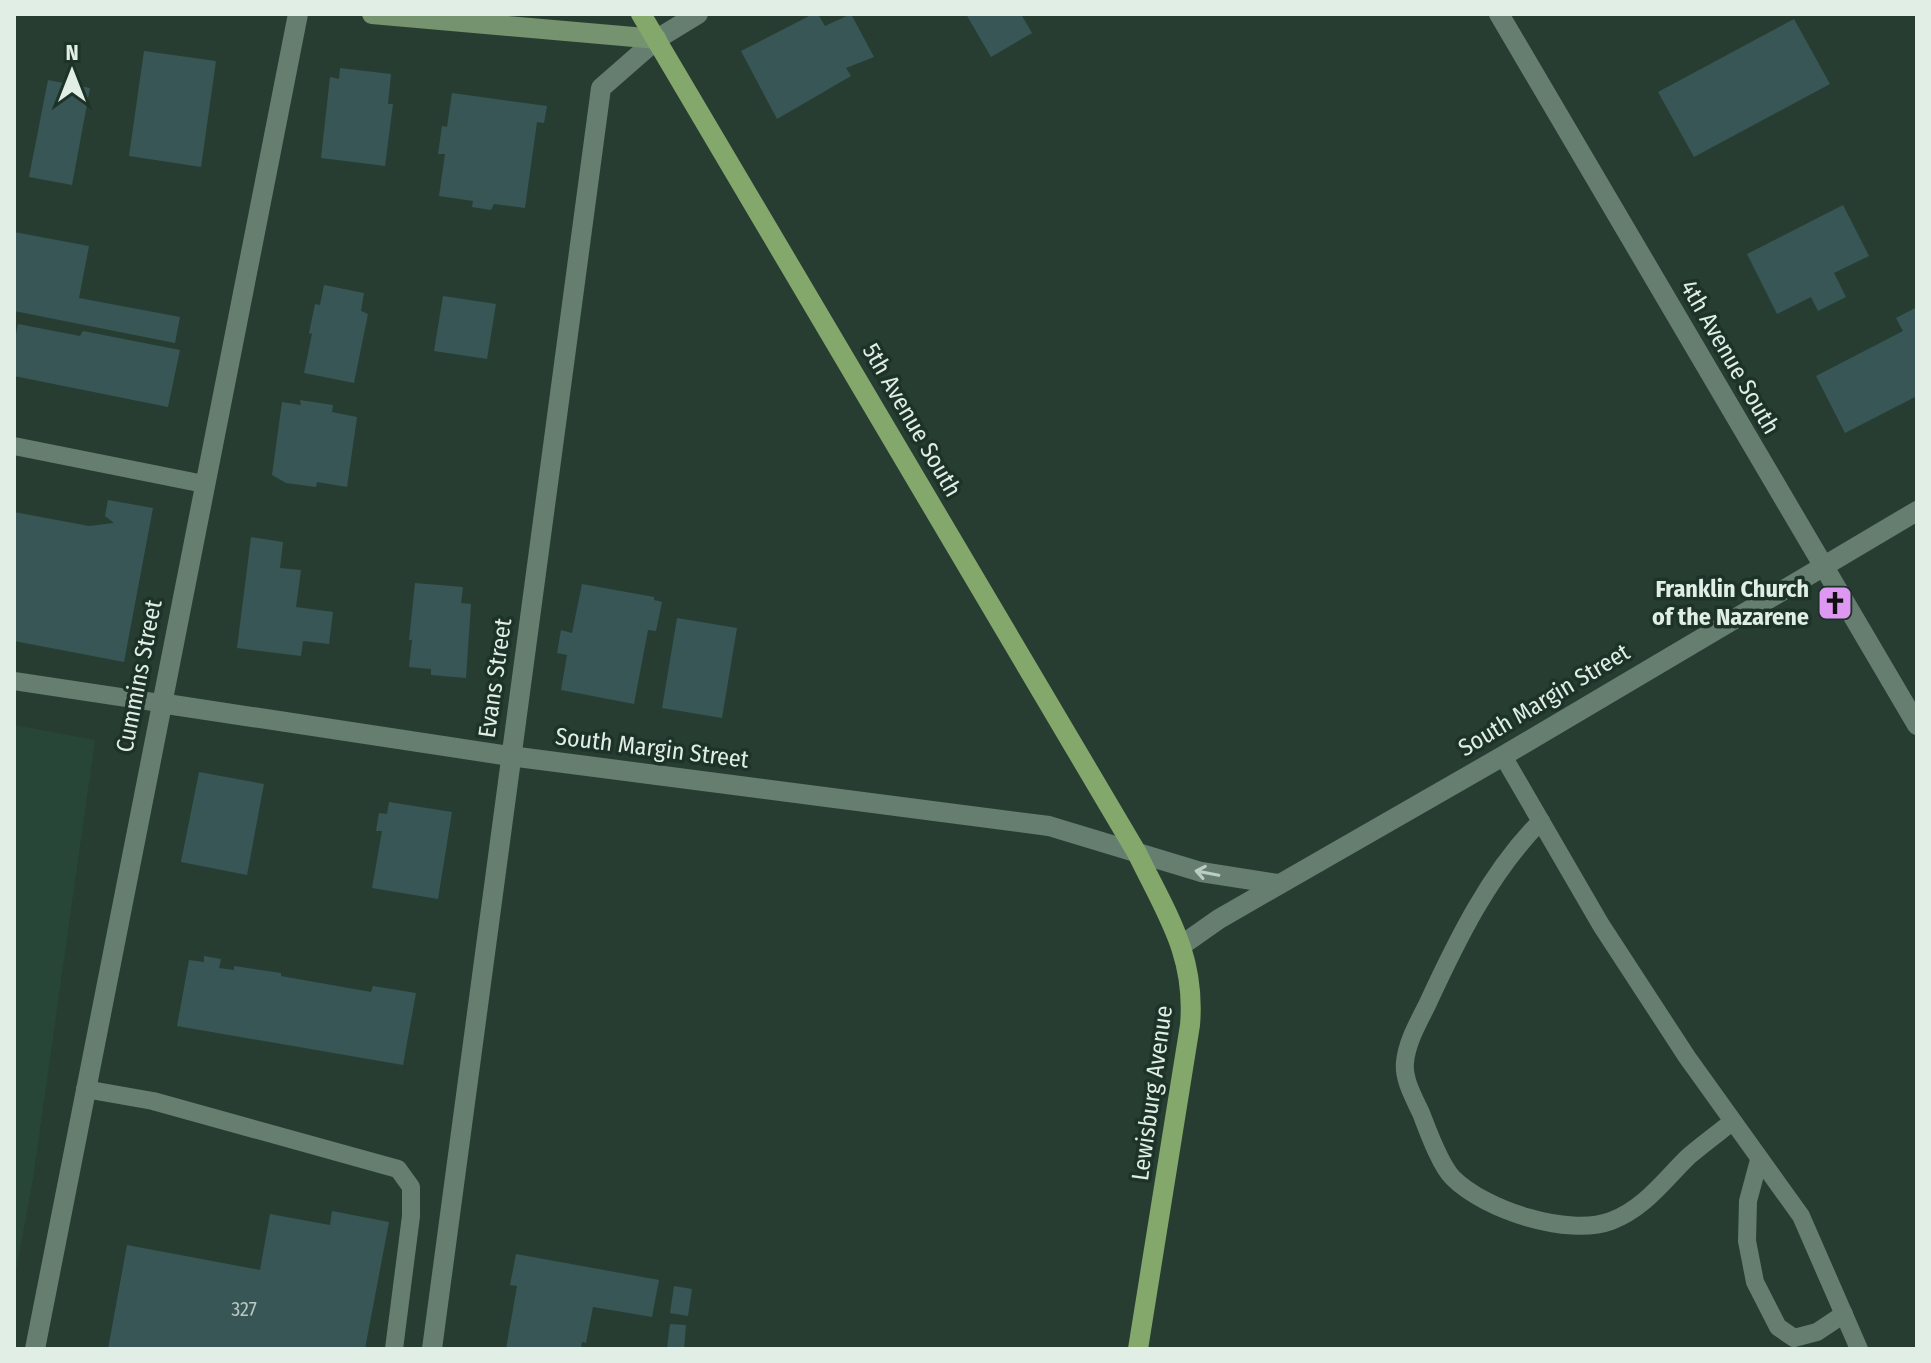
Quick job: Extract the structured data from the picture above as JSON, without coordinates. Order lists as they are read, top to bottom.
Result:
{
  "streets": {
    "main road": ["5th Avenue South", "Lewisburg Avenue"],
    "street": [
      "4th Avenue South",
      "Cummins Street",
      "Evans Street",
      "South Margin Street"
    ]
  },
  "crossings": [
    ["4th Avenue South", "South Margin Street"],
    ["5th Avenue South", "Evans Street"],
    ["5th Avenue South", "South Margin Street"],
    ["5th Avenue South", "Lewisburg Avenue"],
    ["Cummins Street", "South Margin Street"],
    ["Evans Street", "South Margin Street"],
    ["South Margin Street", "Lewisburg Avenue"]
  ],
  "places": {
    "church": ["Franklin Church of the Nazarene"]
  },
  "house_numbers": ["327"],
  "north": "top"
}
